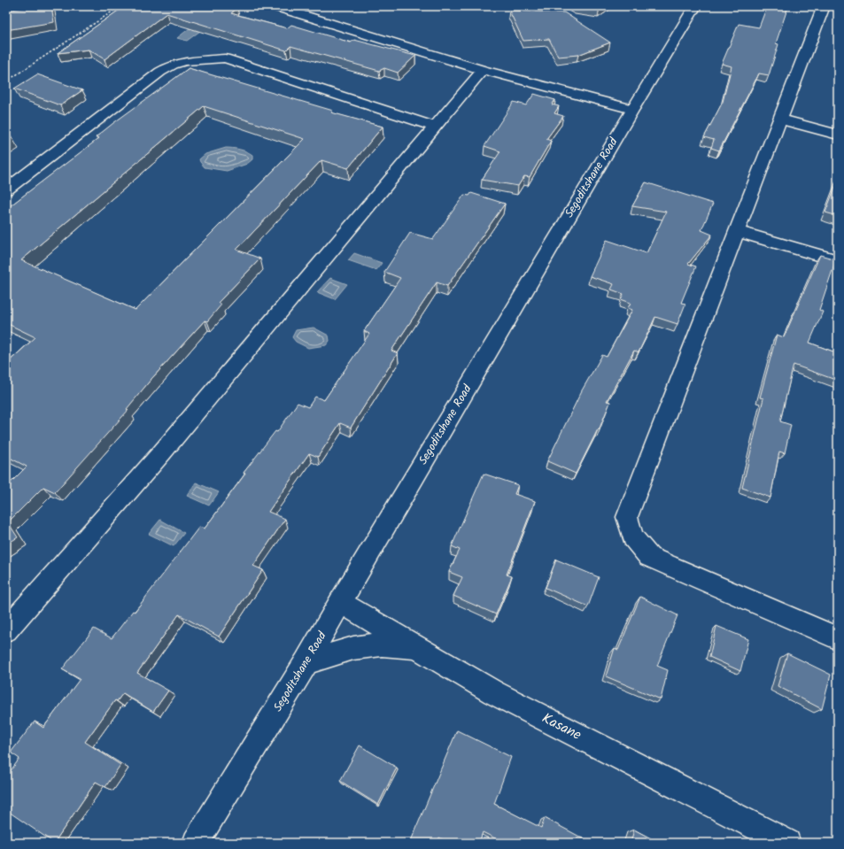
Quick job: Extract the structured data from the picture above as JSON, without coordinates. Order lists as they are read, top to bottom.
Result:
{
  "streets": {
    "street": ["Segoditshane Road", "Kasane"]
  },
  "crossings": [
    ["Segoditshane Road", "Kasane"]
  ]
}
